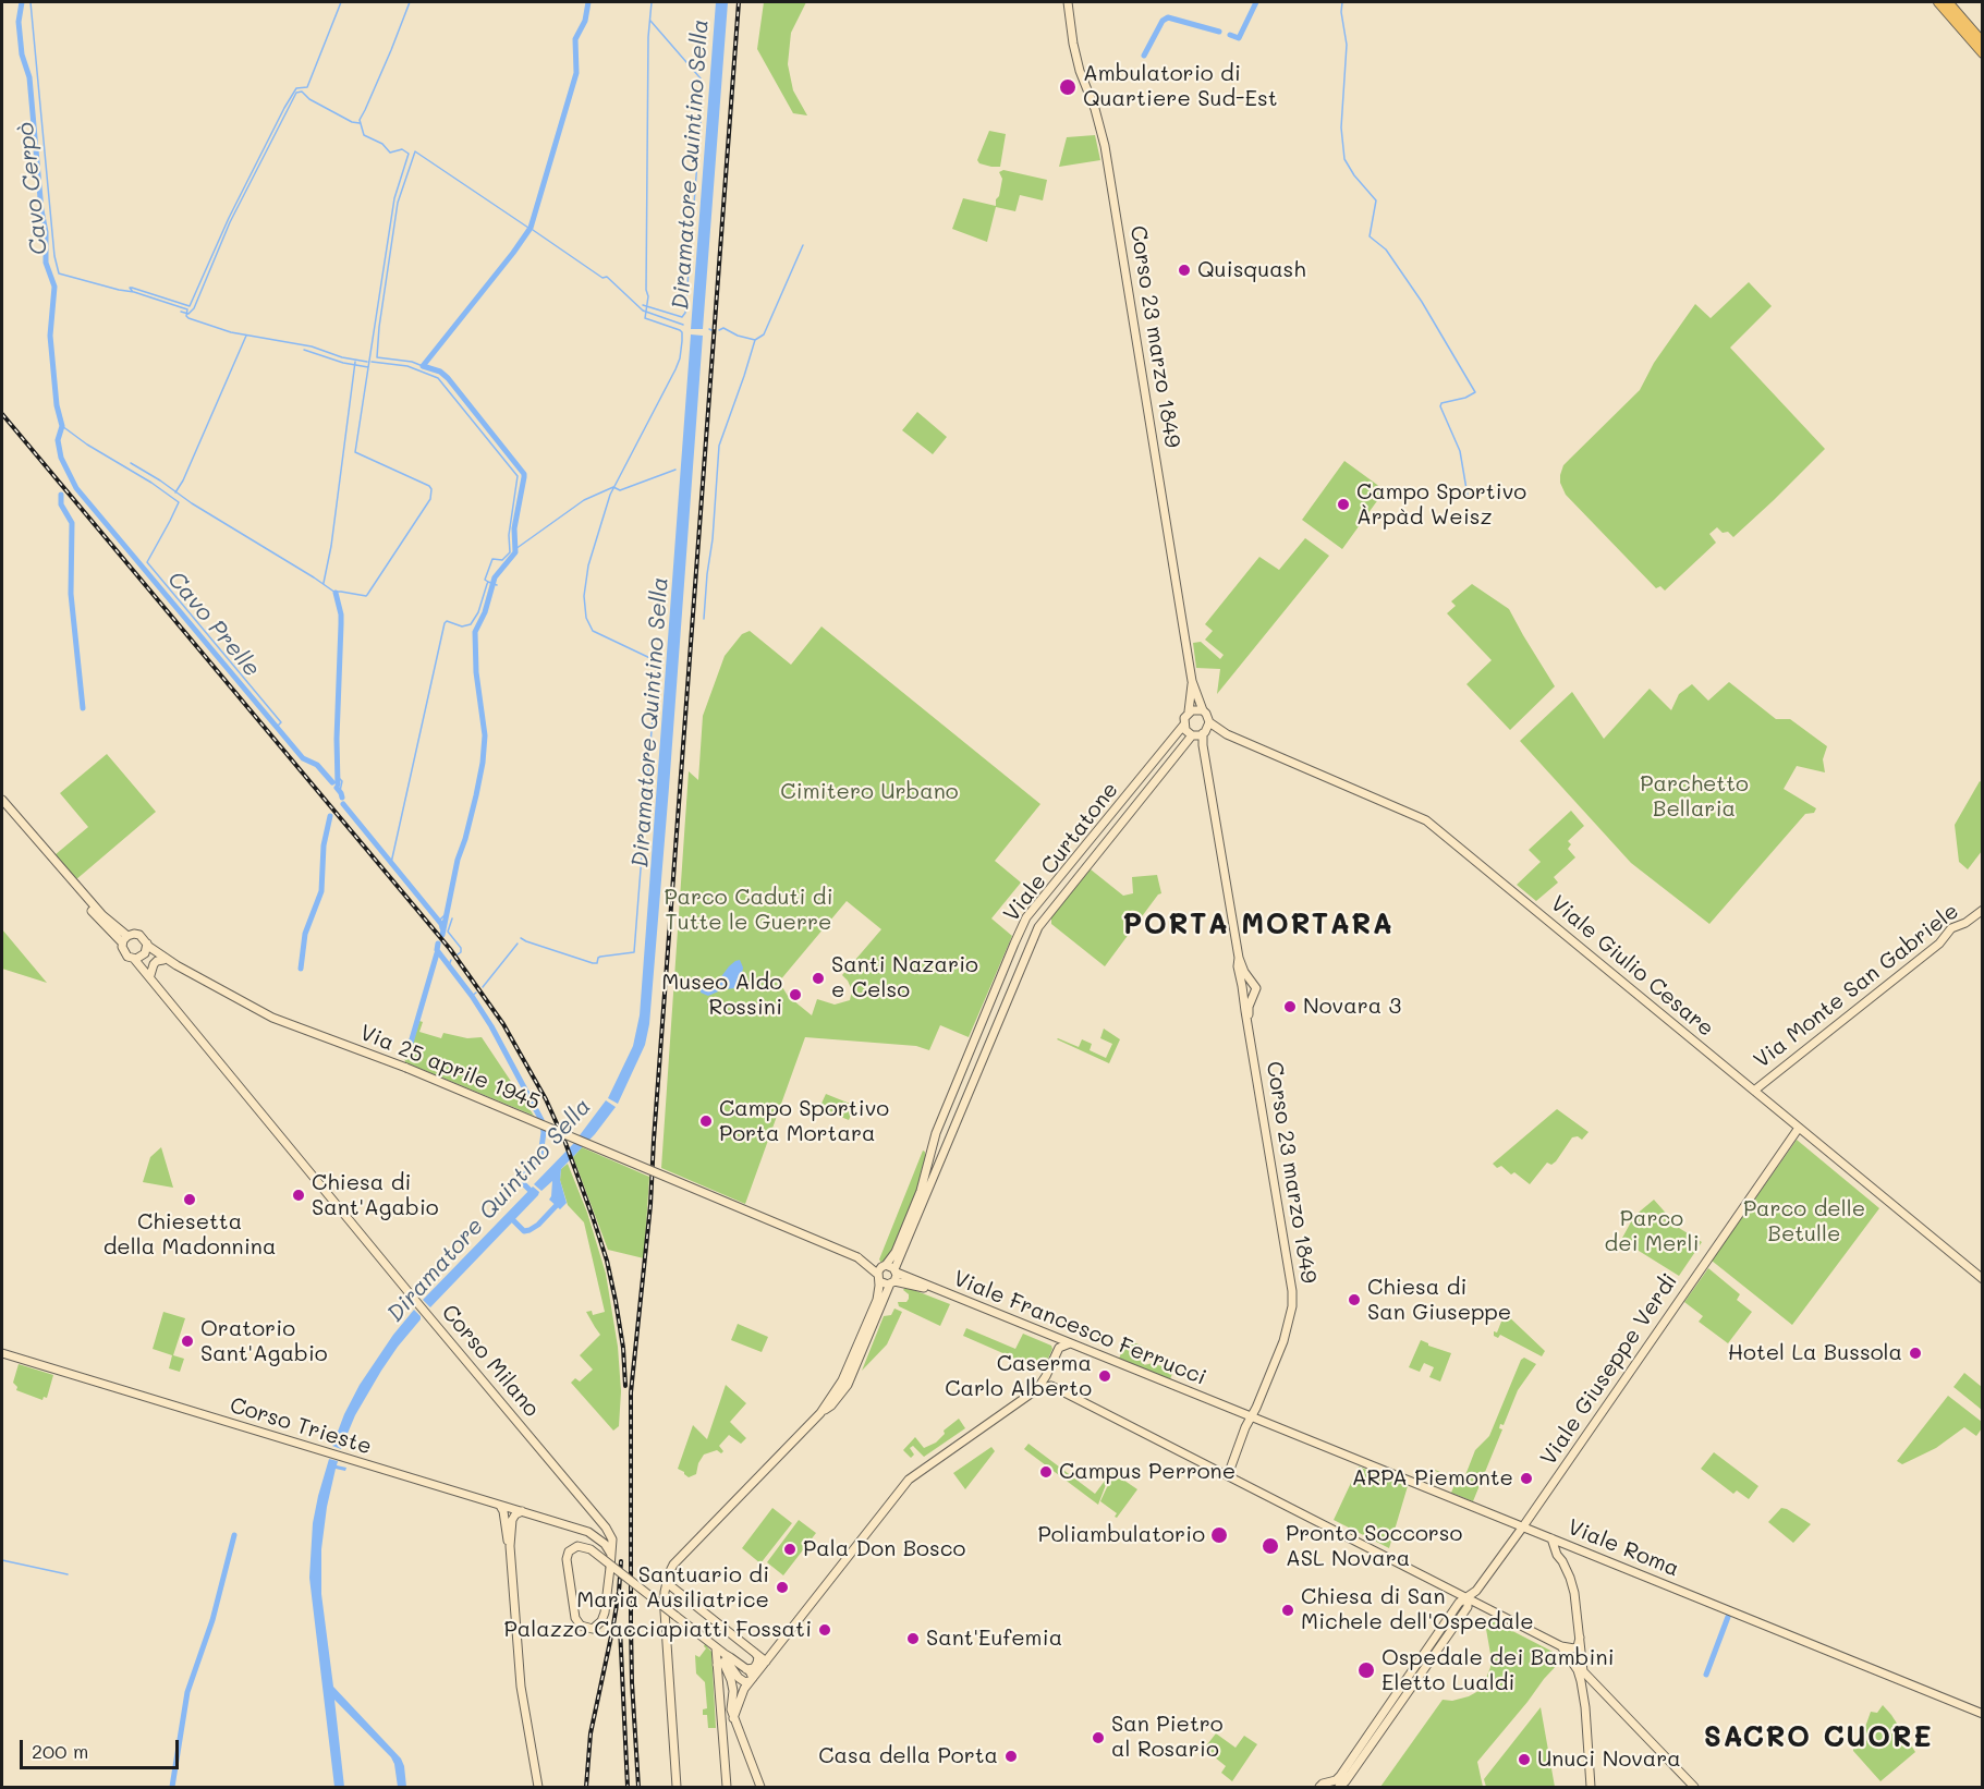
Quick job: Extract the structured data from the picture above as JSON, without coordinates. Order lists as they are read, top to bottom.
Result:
{
  "streets": {
    "street": [
      "Corso 23 marzo 1849",
      "Viale Curtatone",
      "Viale Giulio Cesare",
      "Via Monte San Gabriele",
      "Via 25 aprile 1945",
      "Viale Francesco Ferrucci",
      "Corso Milano",
      "Viale Giuseppe Verdi",
      "Corso Trieste",
      "Viale Roma"
    ]
  },
  "crossings": [
    ["Corso 23 marzo 1849", "Viale Curtatone"],
    ["Corso 23 marzo 1849", "Viale Giulio Cesare"],
    ["Corso 23 marzo 1849", "Viale Francesco Ferrucci"],
    ["Corso 23 marzo 1849", "Viale Roma"],
    ["Viale Curtatone", "Viale Giulio Cesare"],
    ["Viale Curtatone", "Via 25 aprile 1945"],
    ["Viale Curtatone", "Viale Francesco Ferrucci"],
    ["Viale Giulio Cesare", "Via Monte San Gabriele"],
    ["Viale Giulio Cesare", "Viale Giuseppe Verdi"],
    ["Via 25 aprile 1945", "Corso Milano"],
    ["Viale Francesco Ferrucci", "Viale Roma"],
    ["Viale Giuseppe Verdi", "Viale Roma"]
  ],
  "districts": ["PORTA MORTARA", "SACRO CUORE"],
  "water": ["Diramatore Quintino Sella", "Cavo Cerpò", "Cavo Prelle"],
  "parks": [
    "Parchetto Bellaria",
    "Cimitero Urbano",
    "Parco Caduti di Tutte le Guerre",
    "Parco delle Betulle",
    "Parco dei Merli"
  ],
  "places": [
    "Ambulatorio di Quartiere Sud-Est",
    "Quisquash",
    "Campo Sportivo Àrpàd Weisz",
    "Santi Nazario e Celso",
    "Museo Aldo Rossini",
    "Novara 3",
    "Campo Sportivo Porta Mortara",
    "Chiesa di Sant'Agabio",
    "Chiesetta della Madonnina",
    "Chiesa di San Giuseppe",
    "Oratorio Sant'Agabio",
    "Hotel La Bussola",
    "Caserma Carlo Alberto",
    "Campus Perrone",
    "ARPA Piemonte",
    "Poliambulatorio",
    "Pronto Soccorso ASL Novara",
    "Pala Don Bosco",
    "Santuario di Maria Ausiliatrice",
    "Chiesa di San Michele dell'Ospedale",
    "Palazzo Cacciapiatti Fossati",
    "Sant'Eufemia",
    "Ospedale dei Bambini Eletto Lualdi",
    "San Pietro al Rosario",
    "Casa della Porta",
    "Unuci Novara"
  ],
  "scale_bar": "200 m"
}
